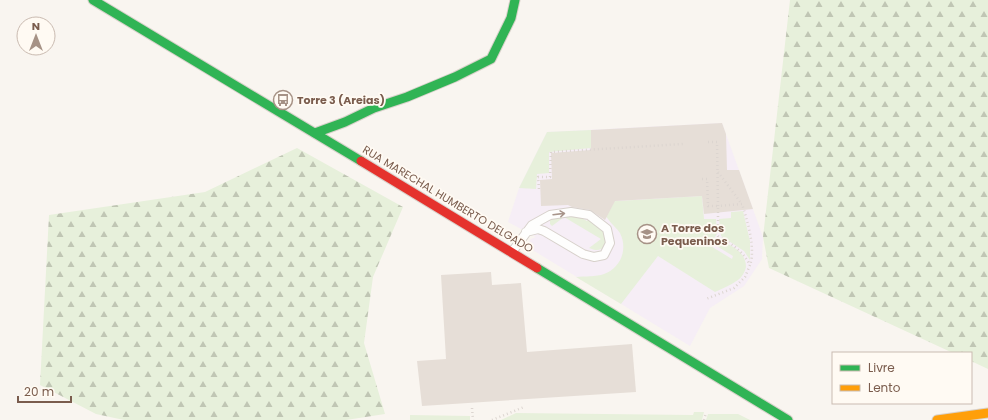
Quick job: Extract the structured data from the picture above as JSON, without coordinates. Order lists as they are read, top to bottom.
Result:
{
  "streets": {
    "street": ["RUA MARECHAL HUMBERTO DELGADO"]
  },
  "places": {
    "bus stop": ["Torre 3 (Areias)"],
    "school or university": ["A Torre dos Pequeninos"]
  },
  "legend": ["Livre", "Lento"],
  "scale_bar": "20 m",
  "north": "top"
}
